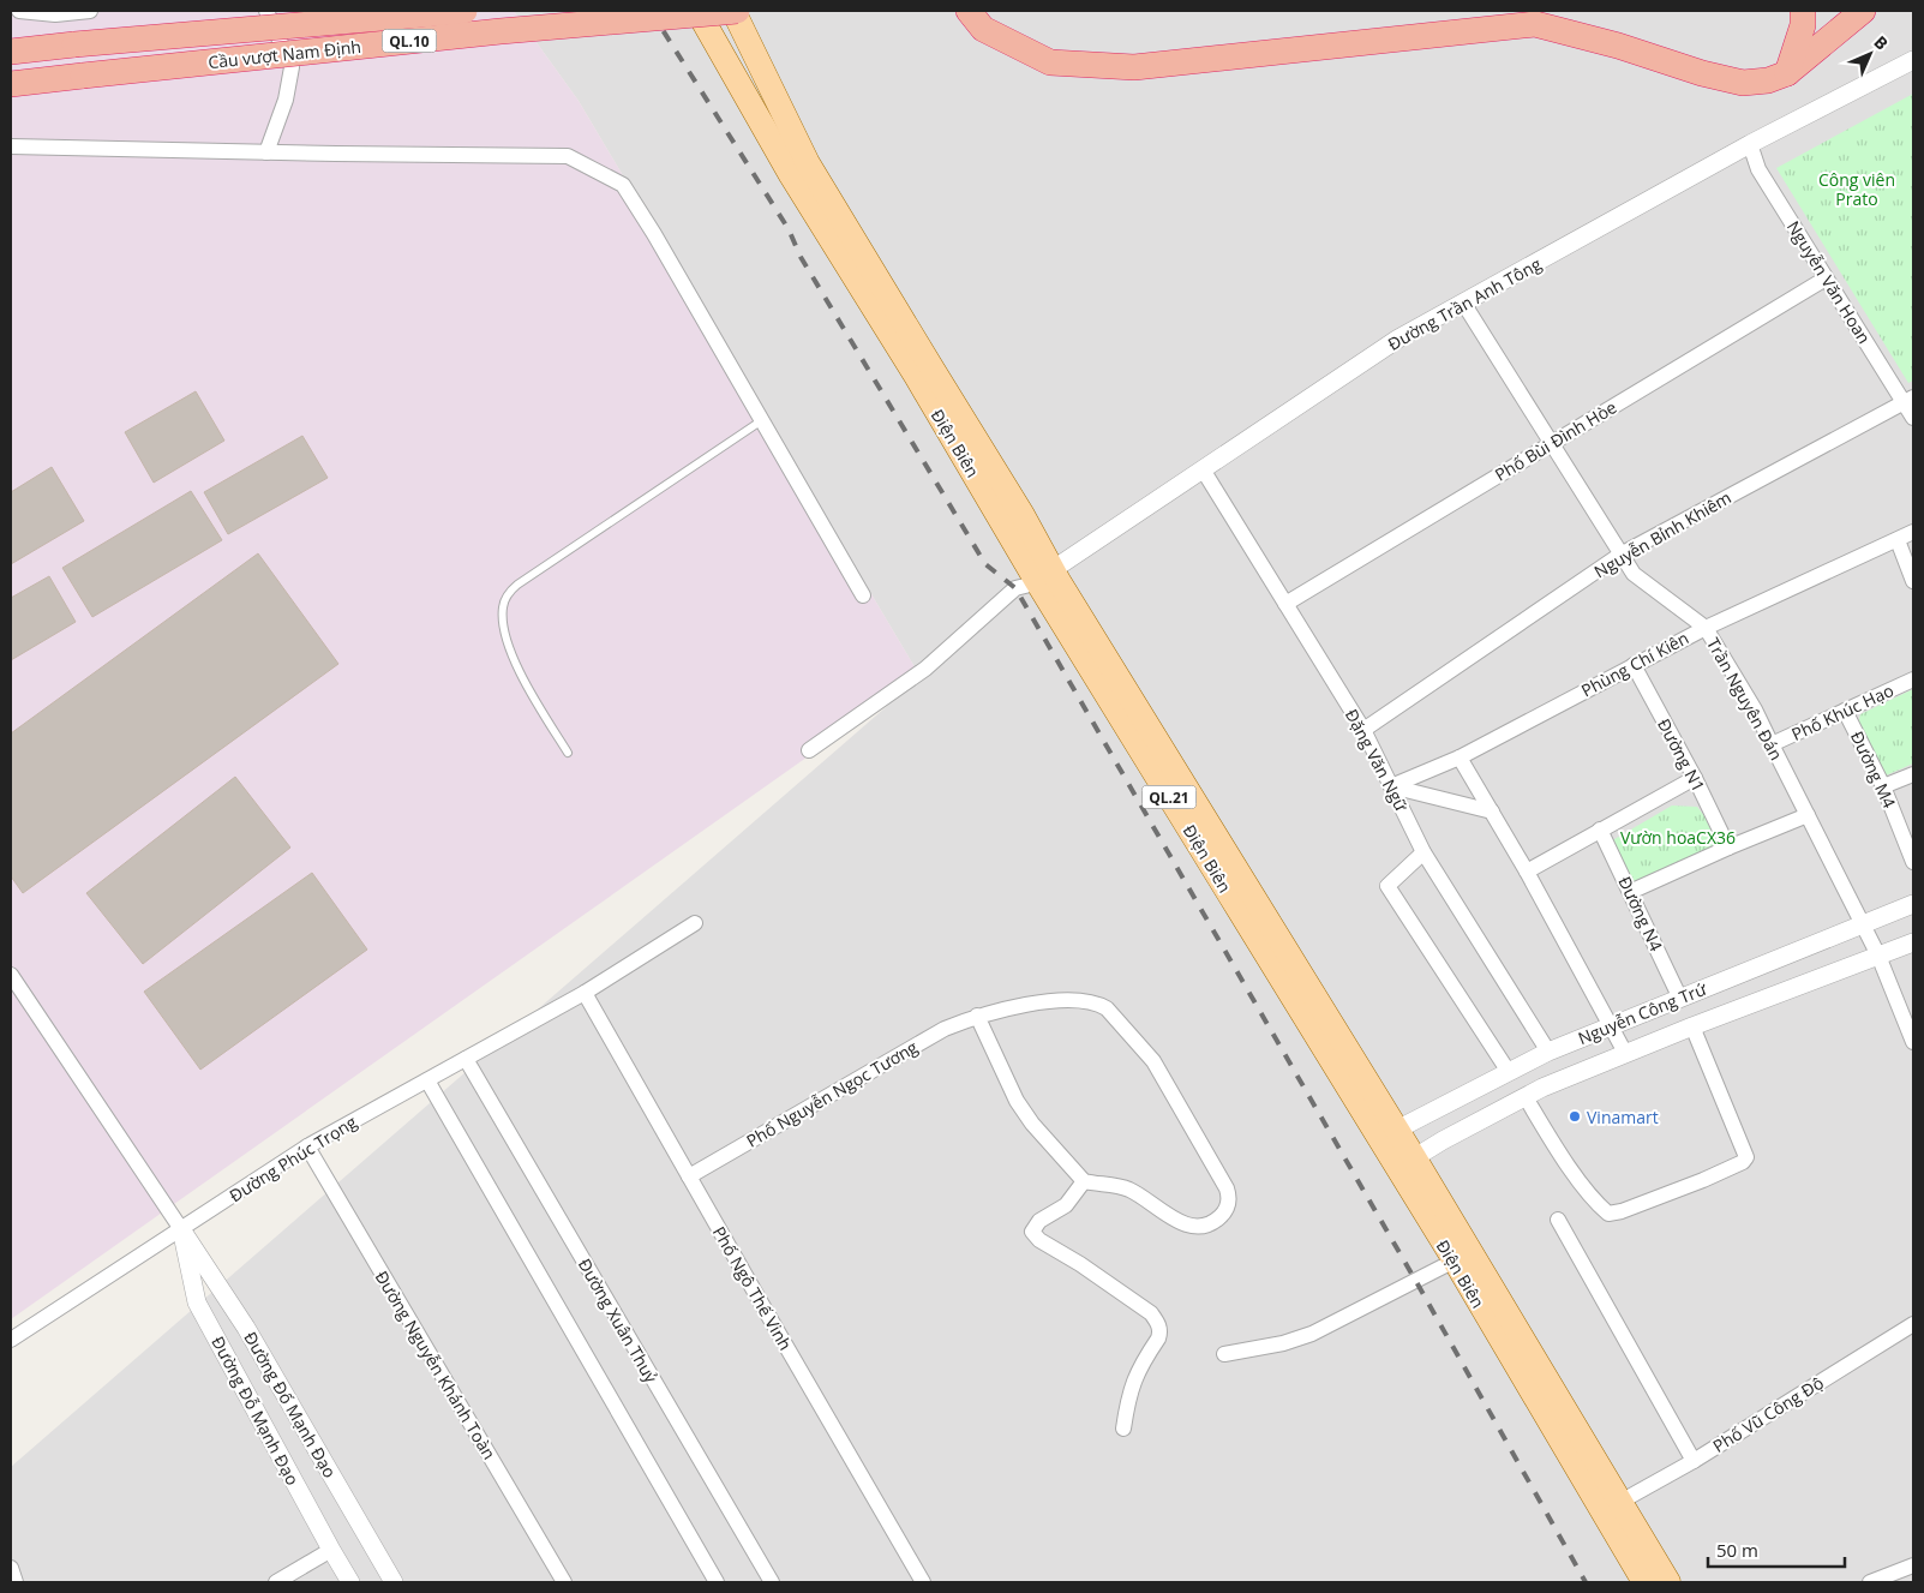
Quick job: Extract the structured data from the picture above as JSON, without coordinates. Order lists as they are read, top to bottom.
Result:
{
  "streets": {
    "highway": ["QL.10", "Cầu vượt Nam Định"],
    "main road": ["Điện Biên", "QL.21"],
    "street": [
      "Nguyễn Văn Hoan",
      "Đường Trần Anh Tông",
      "Phố Bùi Đình Hòe",
      "Nguyễn Bỉnh Khiêm",
      "Phùng Chí Kiên",
      "Trần Nguyên Đán",
      "Phố Khúc Hạo",
      "Đường N1",
      "Đặng Văn Ngữ",
      "Đường M4",
      "Đường N4",
      "Nguyễn Công Trứ",
      "Phố Nguyễn Ngọc Tương",
      "Đường Phúc Trọng",
      "Phố Ngô Thế Vinh",
      "Đường Xuân Thuỷ",
      "Đường Nguyễn Khánh Toàn",
      "Đường Đố Mạnh Đạo",
      "Đường Đỗ Mạnh Đạo",
      "Phố Vũ Công Độ"
    ]
  },
  "crossings": [
    ["Cầu vượt Nam Định", "Điện Biên"],
    ["Nguyễn Văn Hoan", "Đường Trần Anh Tông"],
    ["Nguyễn Văn Hoan", "Phố Bùi Đình Hòe"],
    ["Nguyễn Văn Hoan", "Nguyễn Bỉnh Khiêm"],
    ["Đường Trần Anh Tông", "Điện Biên"],
    ["Đường Trần Anh Tông", "Trần Nguyên Đán"],
    ["Đường Trần Anh Tông", "Đặng Văn Ngữ"],
    ["Phố Bùi Đình Hòe", "Trần Nguyên Đán"],
    ["Phố Bùi Đình Hòe", "Đặng Văn Ngữ"],
    ["Điện Biên", "Nguyễn Công Trứ"],
    ["Điện Biên", "Phố Vũ Công Độ"],
    ["Nguyễn Bỉnh Khiêm", "Trần Nguyên Đán"],
    ["Nguyễn Bỉnh Khiêm", "Đặng Văn Ngữ"],
    ["Phùng Chí Kiên", "Trần Nguyên Đán"],
    ["Phùng Chí Kiên", "Đường N1"],
    ["Phùng Chí Kiên", "Đặng Văn Ngữ"],
    ["Trần Nguyên Đán", "Phố Khúc Hạo"],
    ["Trần Nguyên Đán", "Nguyễn Công Trứ"],
    ["Phố Khúc Hạo", "Đường M4"],
    ["Đặng Văn Ngữ", "Nguyễn Công Trứ"],
    ["Đường N4", "Nguyễn Công Trứ"],
    ["Phố Nguyễn Ngọc Tương", "Phố Ngô Thế Vinh"],
    ["Đường Phúc Trọng", "Phố Ngô Thế Vinh"],
    ["Đường Phúc Trọng", "Đường Xuân Thuỷ"],
    ["Đường Phúc Trọng", "Đường Nguyễn Khánh Toàn"],
    ["Đường Phúc Trọng", "Đường Đố Mạnh Đạo"],
    ["Đường Phúc Trọng", "Đường Đỗ Mạnh Đạo"],
    ["Đường Đố Mạnh Đạo", "Đường Đỗ Mạnh Đạo"]
  ],
  "parks": ["Công viên Prato", "Vườn hoaCX36"],
  "places": ["Vinamart"],
  "scale_bar": "50 m",
  "north": "top right"
}
